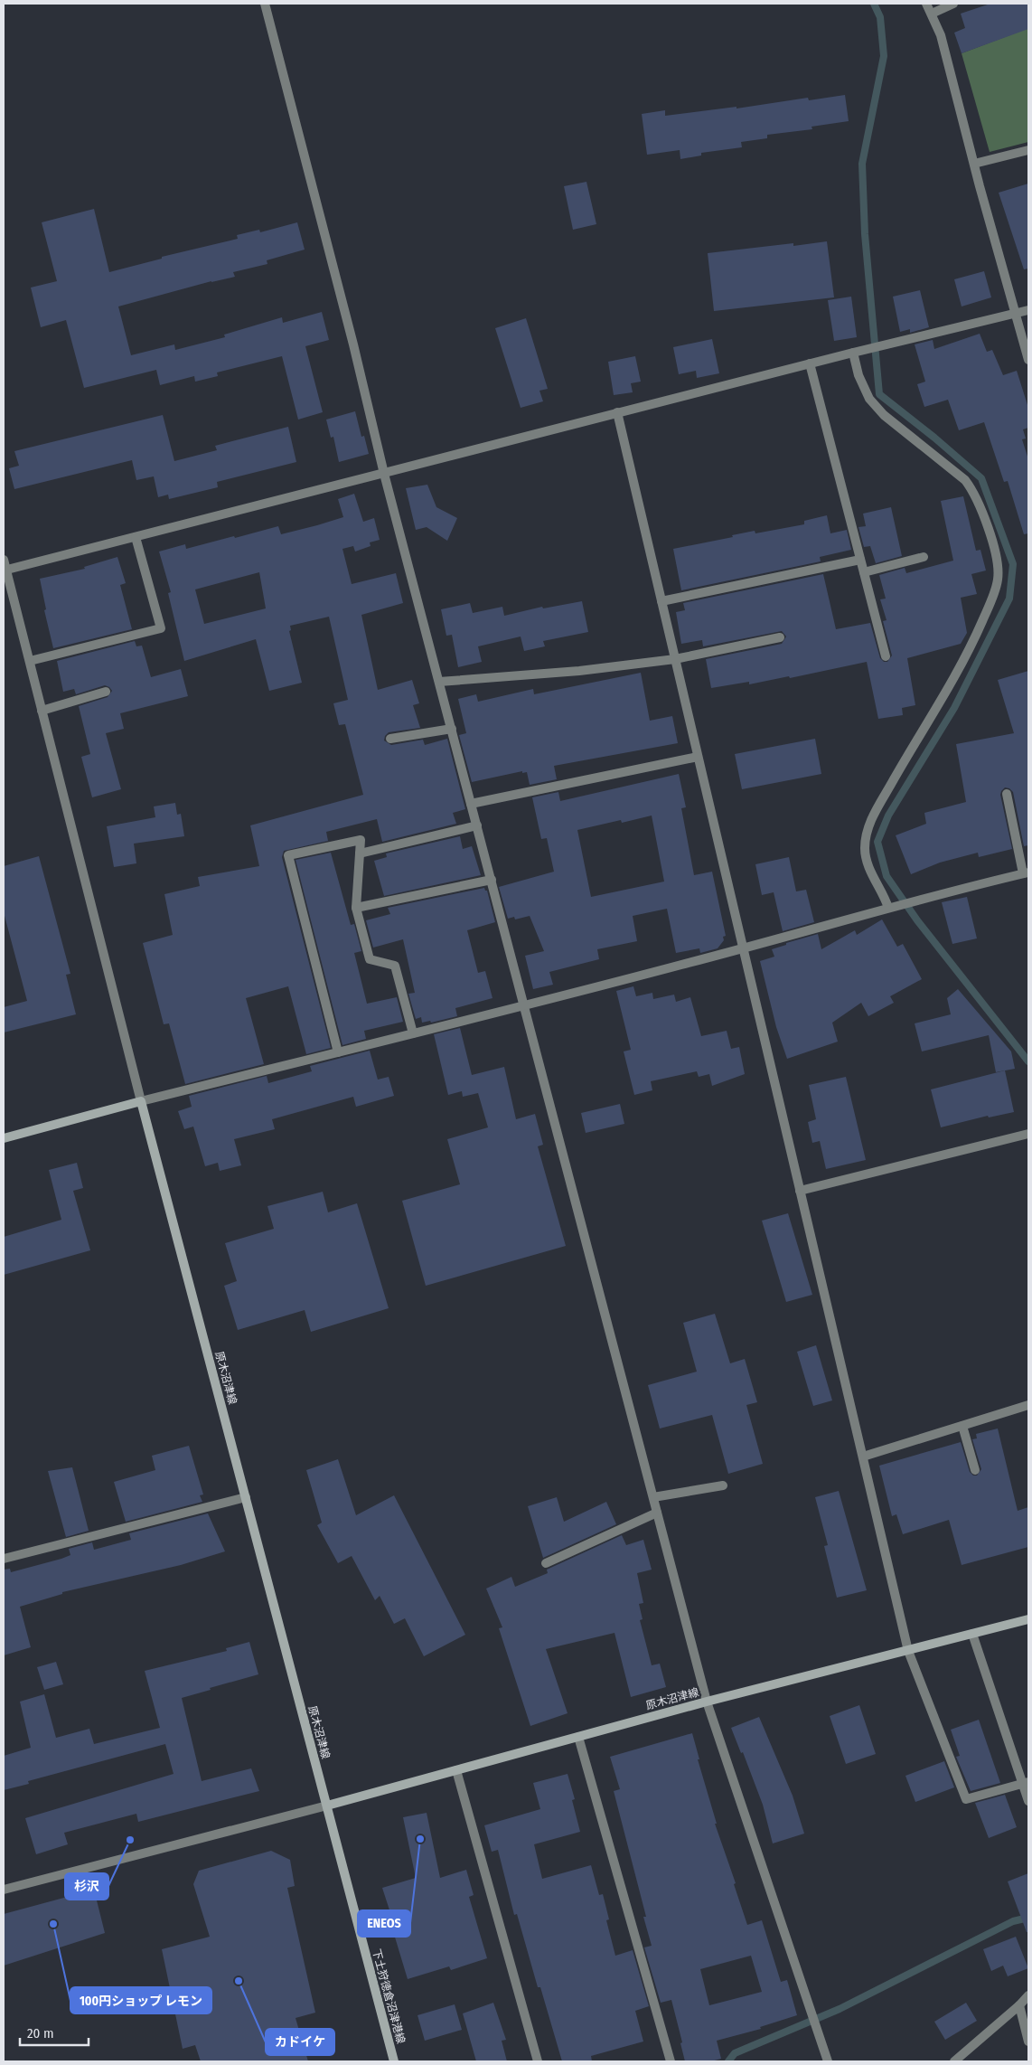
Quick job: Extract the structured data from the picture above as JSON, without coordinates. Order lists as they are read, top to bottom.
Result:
{
  "streets": {
    "main road": ["原木沼津線", "下土狩徳倉沼津港線"]
  },
  "crossings": [
    ["原木沼津線", "下土狩徳倉沼津港線"]
  ],
  "places": [
    "ENEOS",
    "杉沢",
    "100円ショップ レモン",
    "カドイケ"
  ],
  "scale_bar": "20 m"
}
